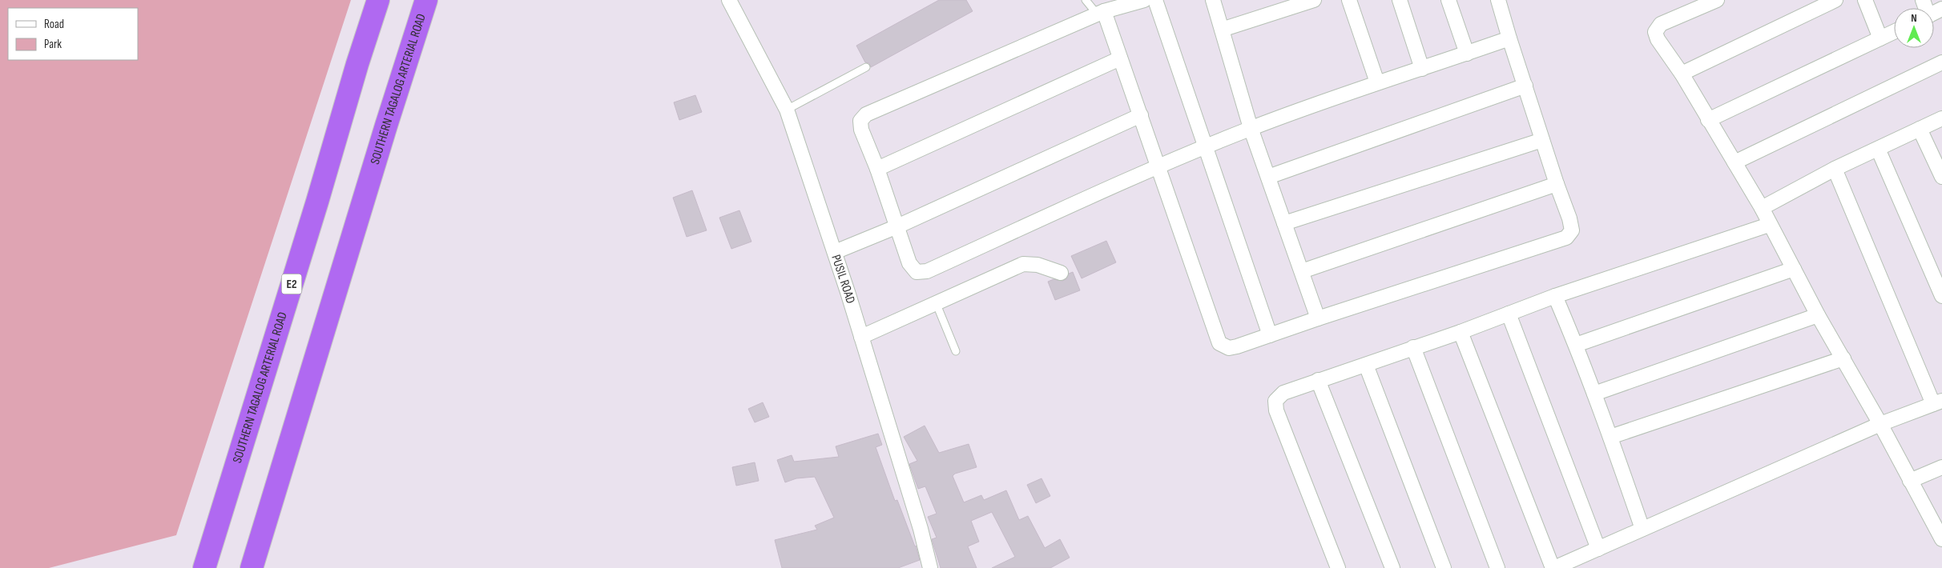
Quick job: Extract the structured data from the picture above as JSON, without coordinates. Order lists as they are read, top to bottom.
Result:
{
  "streets": {
    "highway": ["SOUTHERN TAGALOG ARTERIAL ROAD", "E2"],
    "street": ["PUSIL ROAD"]
  },
  "legend": ["Road", "Park"],
  "north": "top"
}
